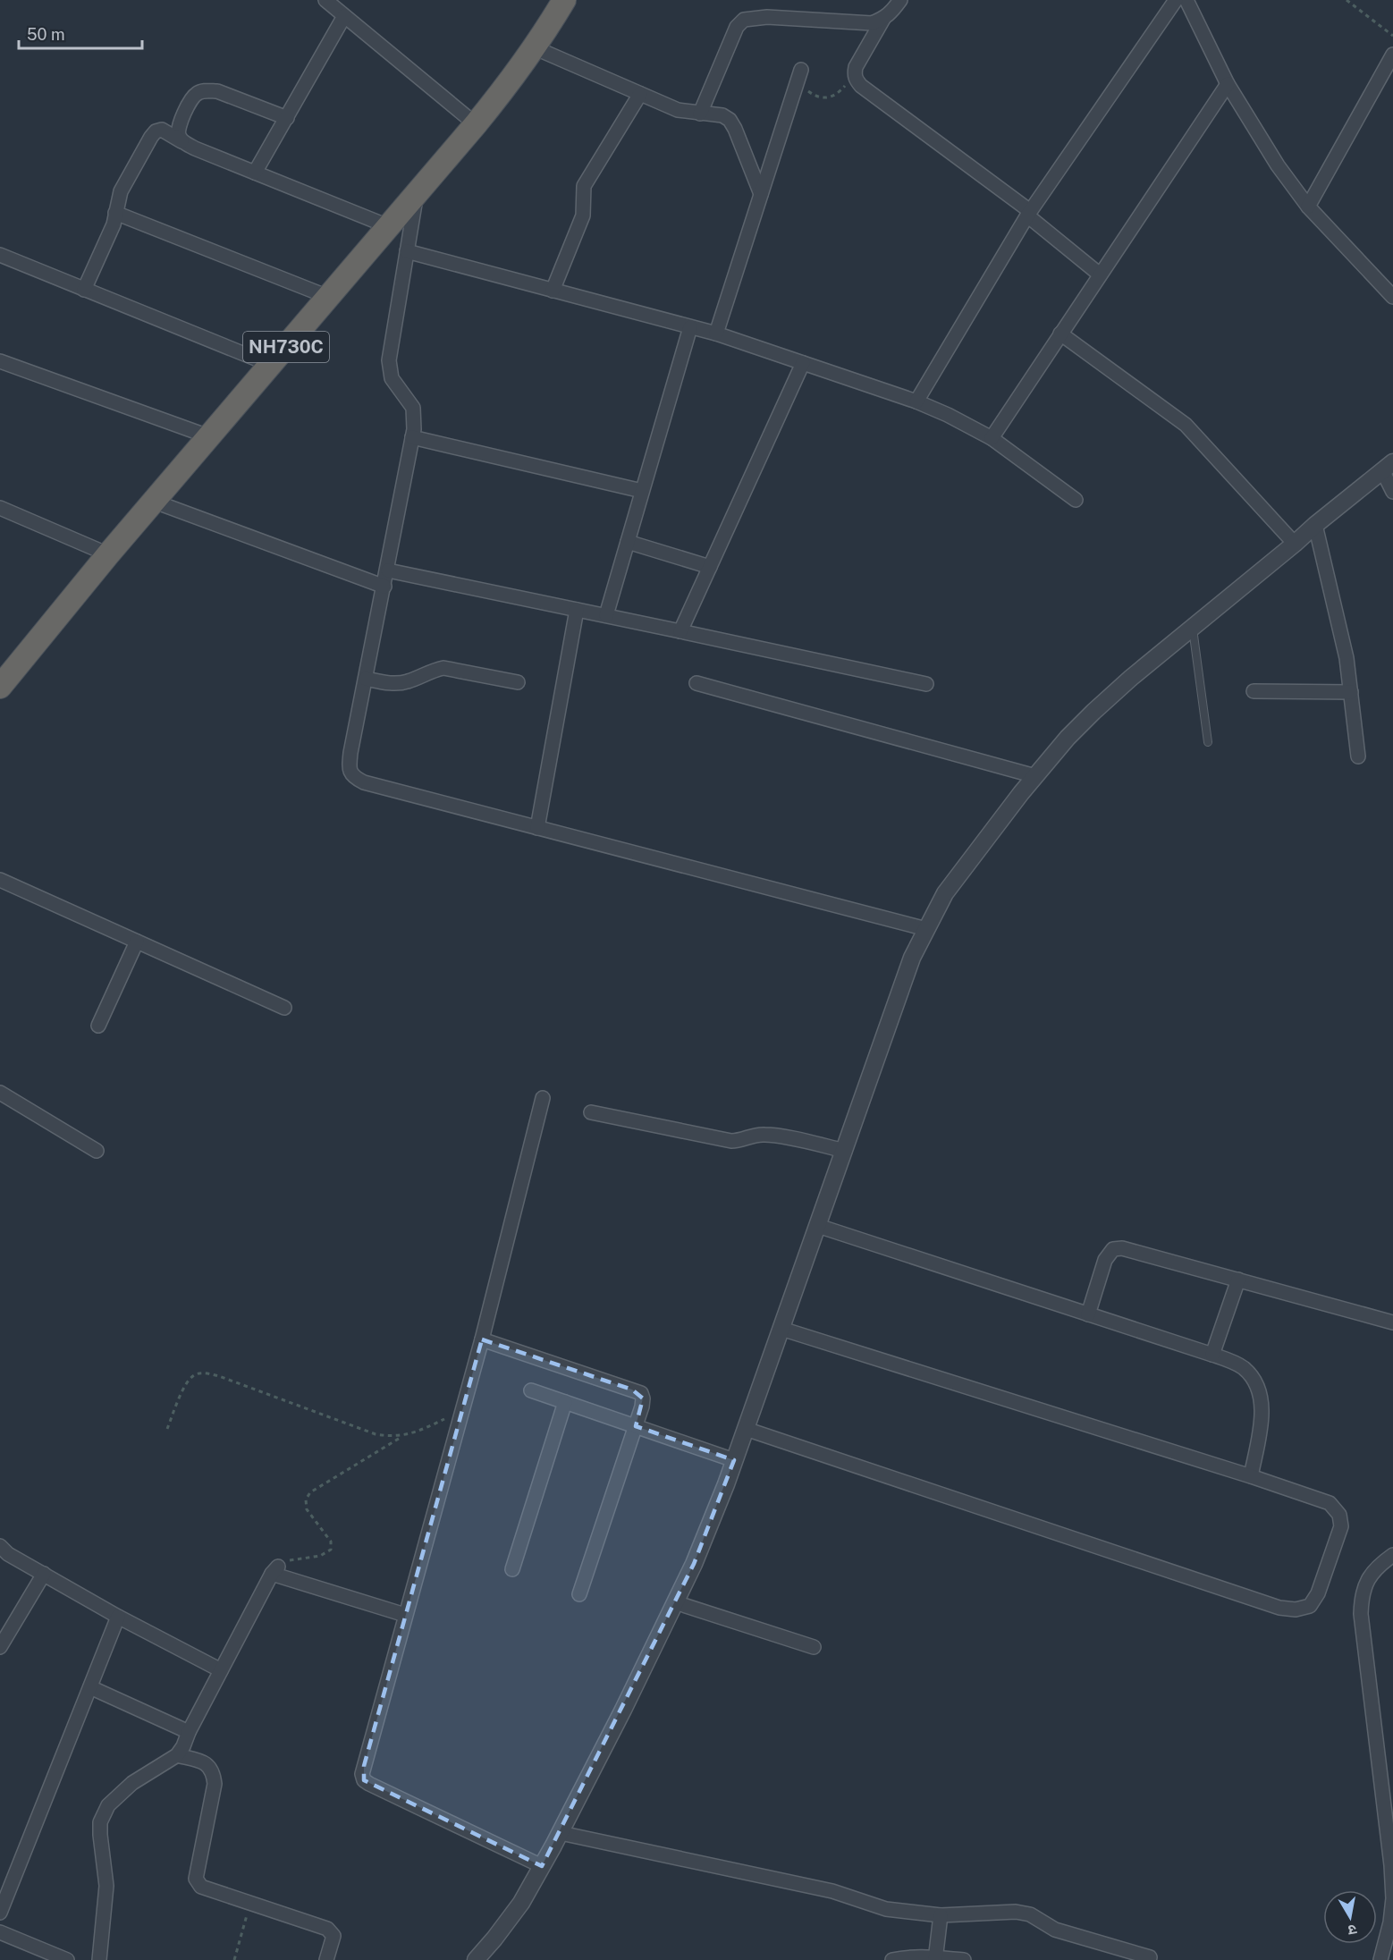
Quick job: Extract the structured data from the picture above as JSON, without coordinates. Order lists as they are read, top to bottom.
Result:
{
  "streets": {
    "highway": ["NH730C"]
  },
  "scale_bar": "50 m",
  "north": "bottom"
}
